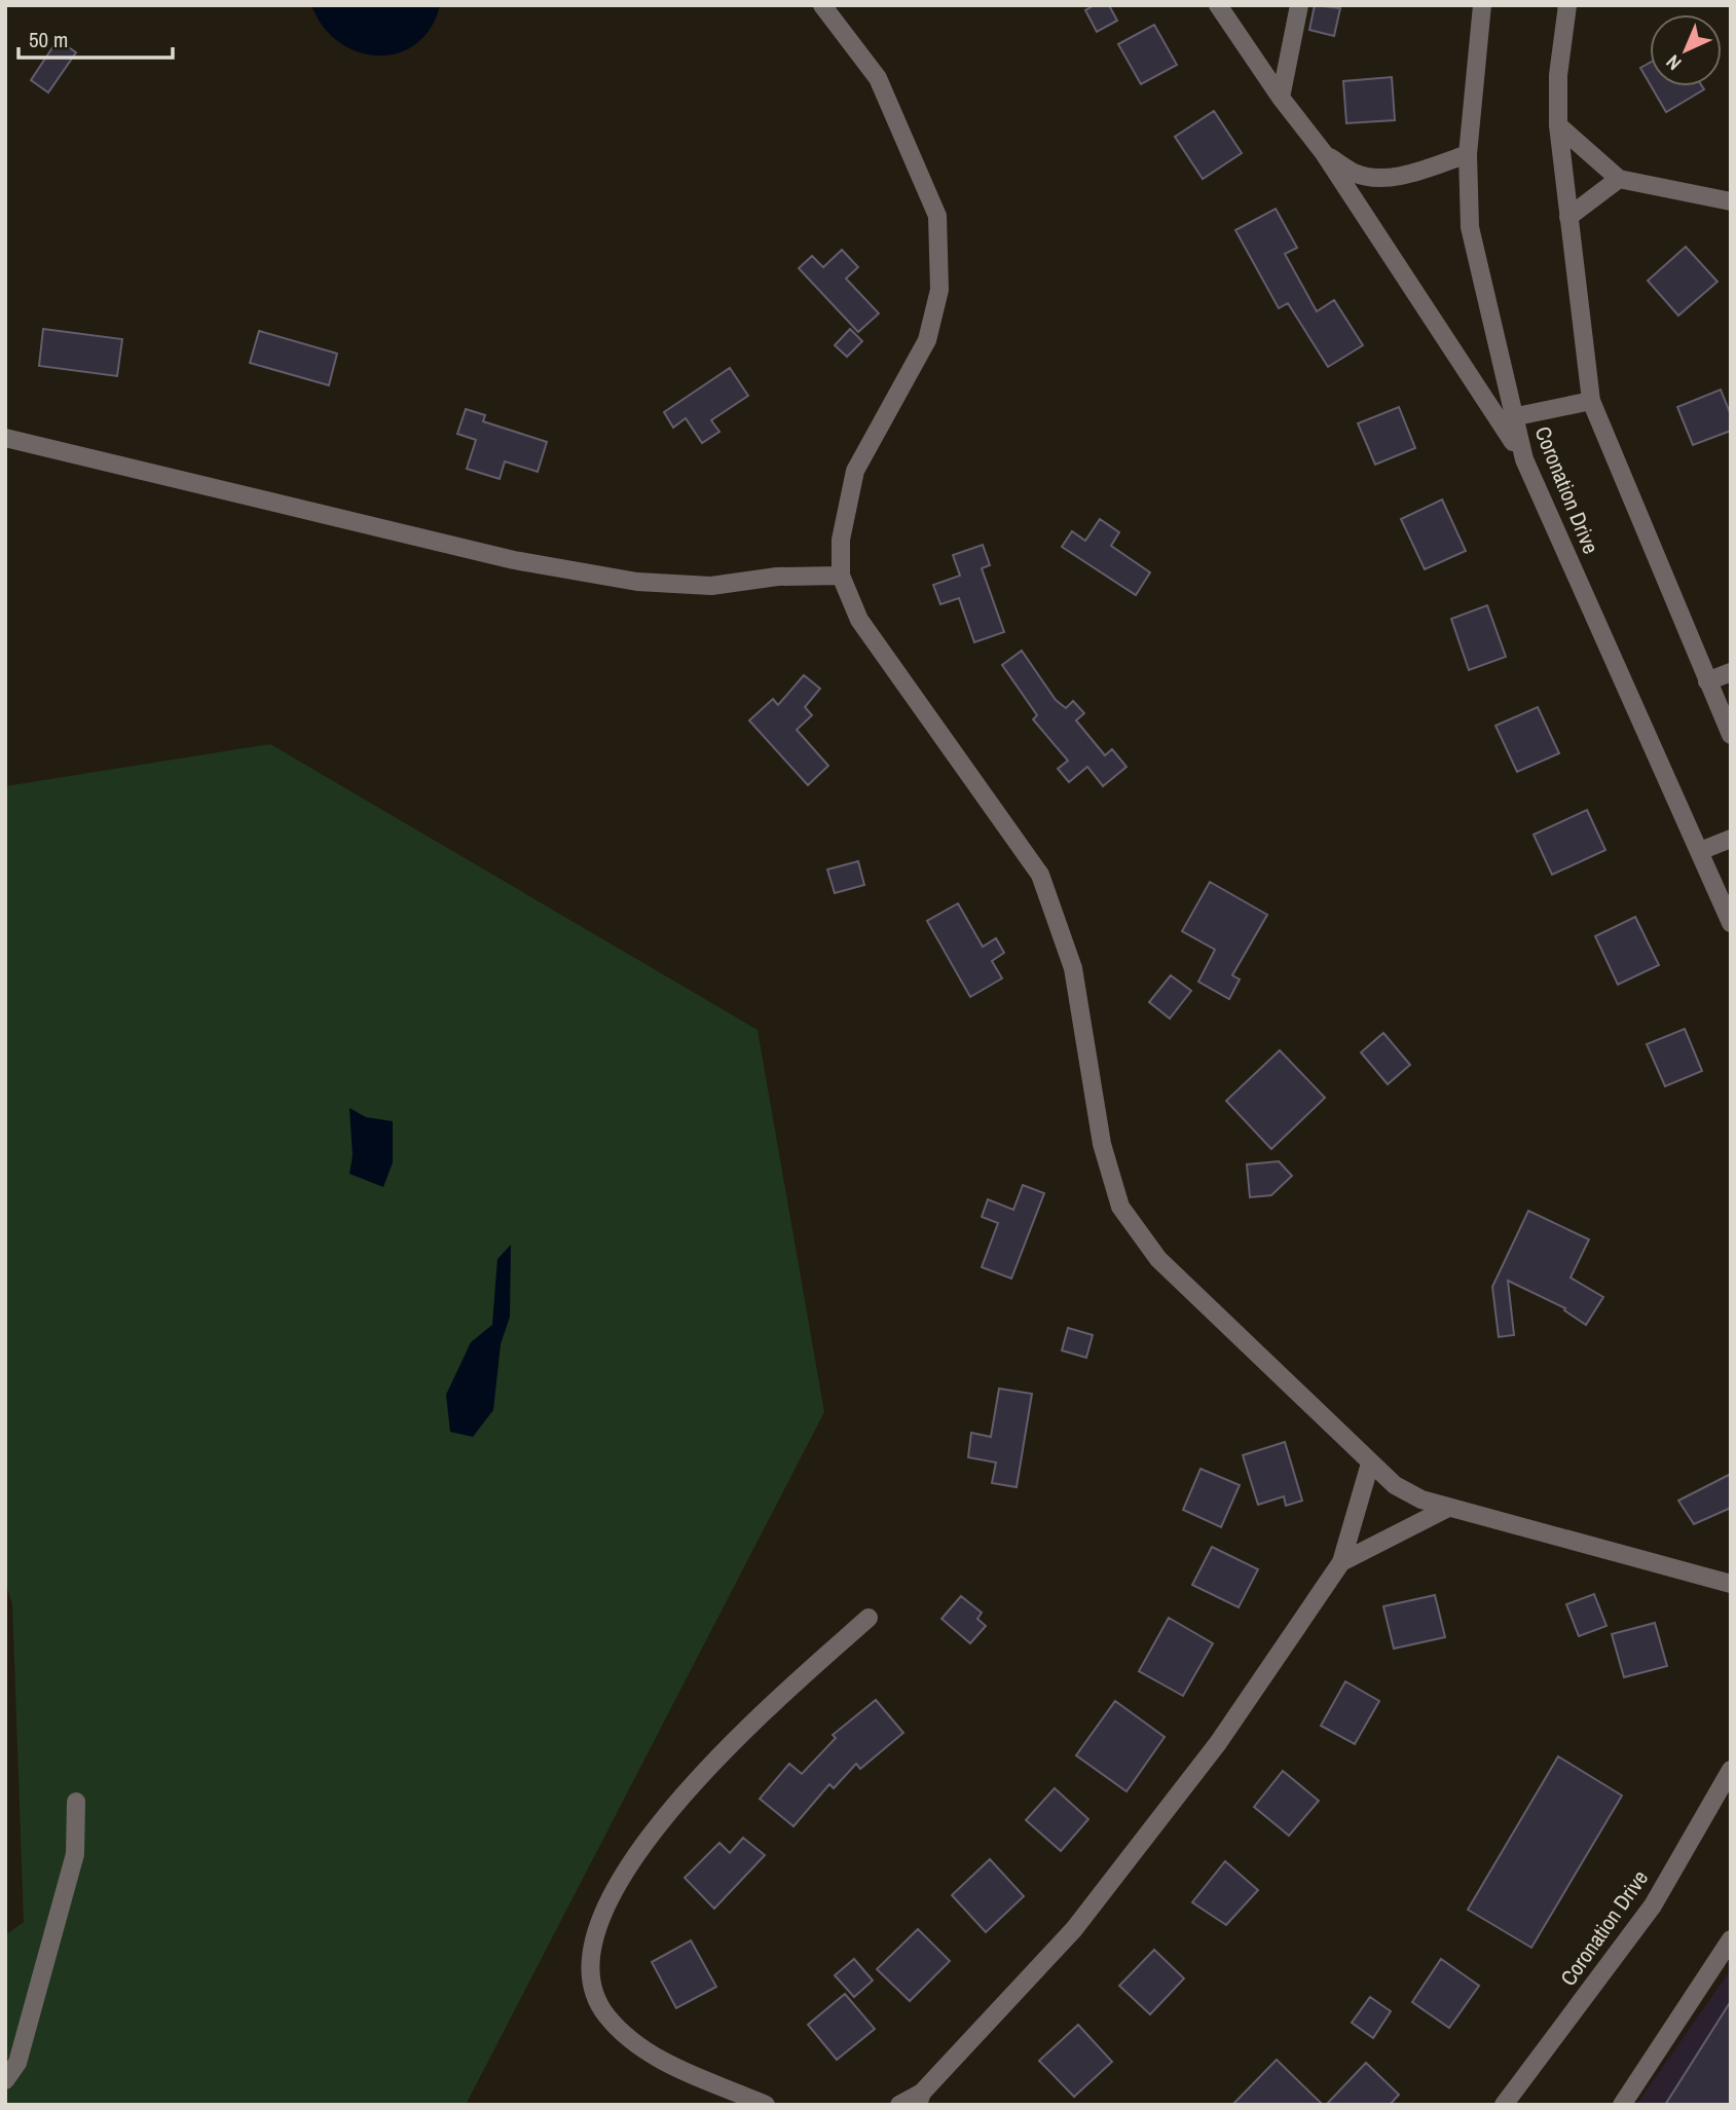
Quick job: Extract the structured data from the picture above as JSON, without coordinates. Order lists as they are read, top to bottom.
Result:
{
  "streets": {
    "street": ["Coronation Drive"]
  },
  "scale_bar": "50 m",
  "north": "bottom left"
}
